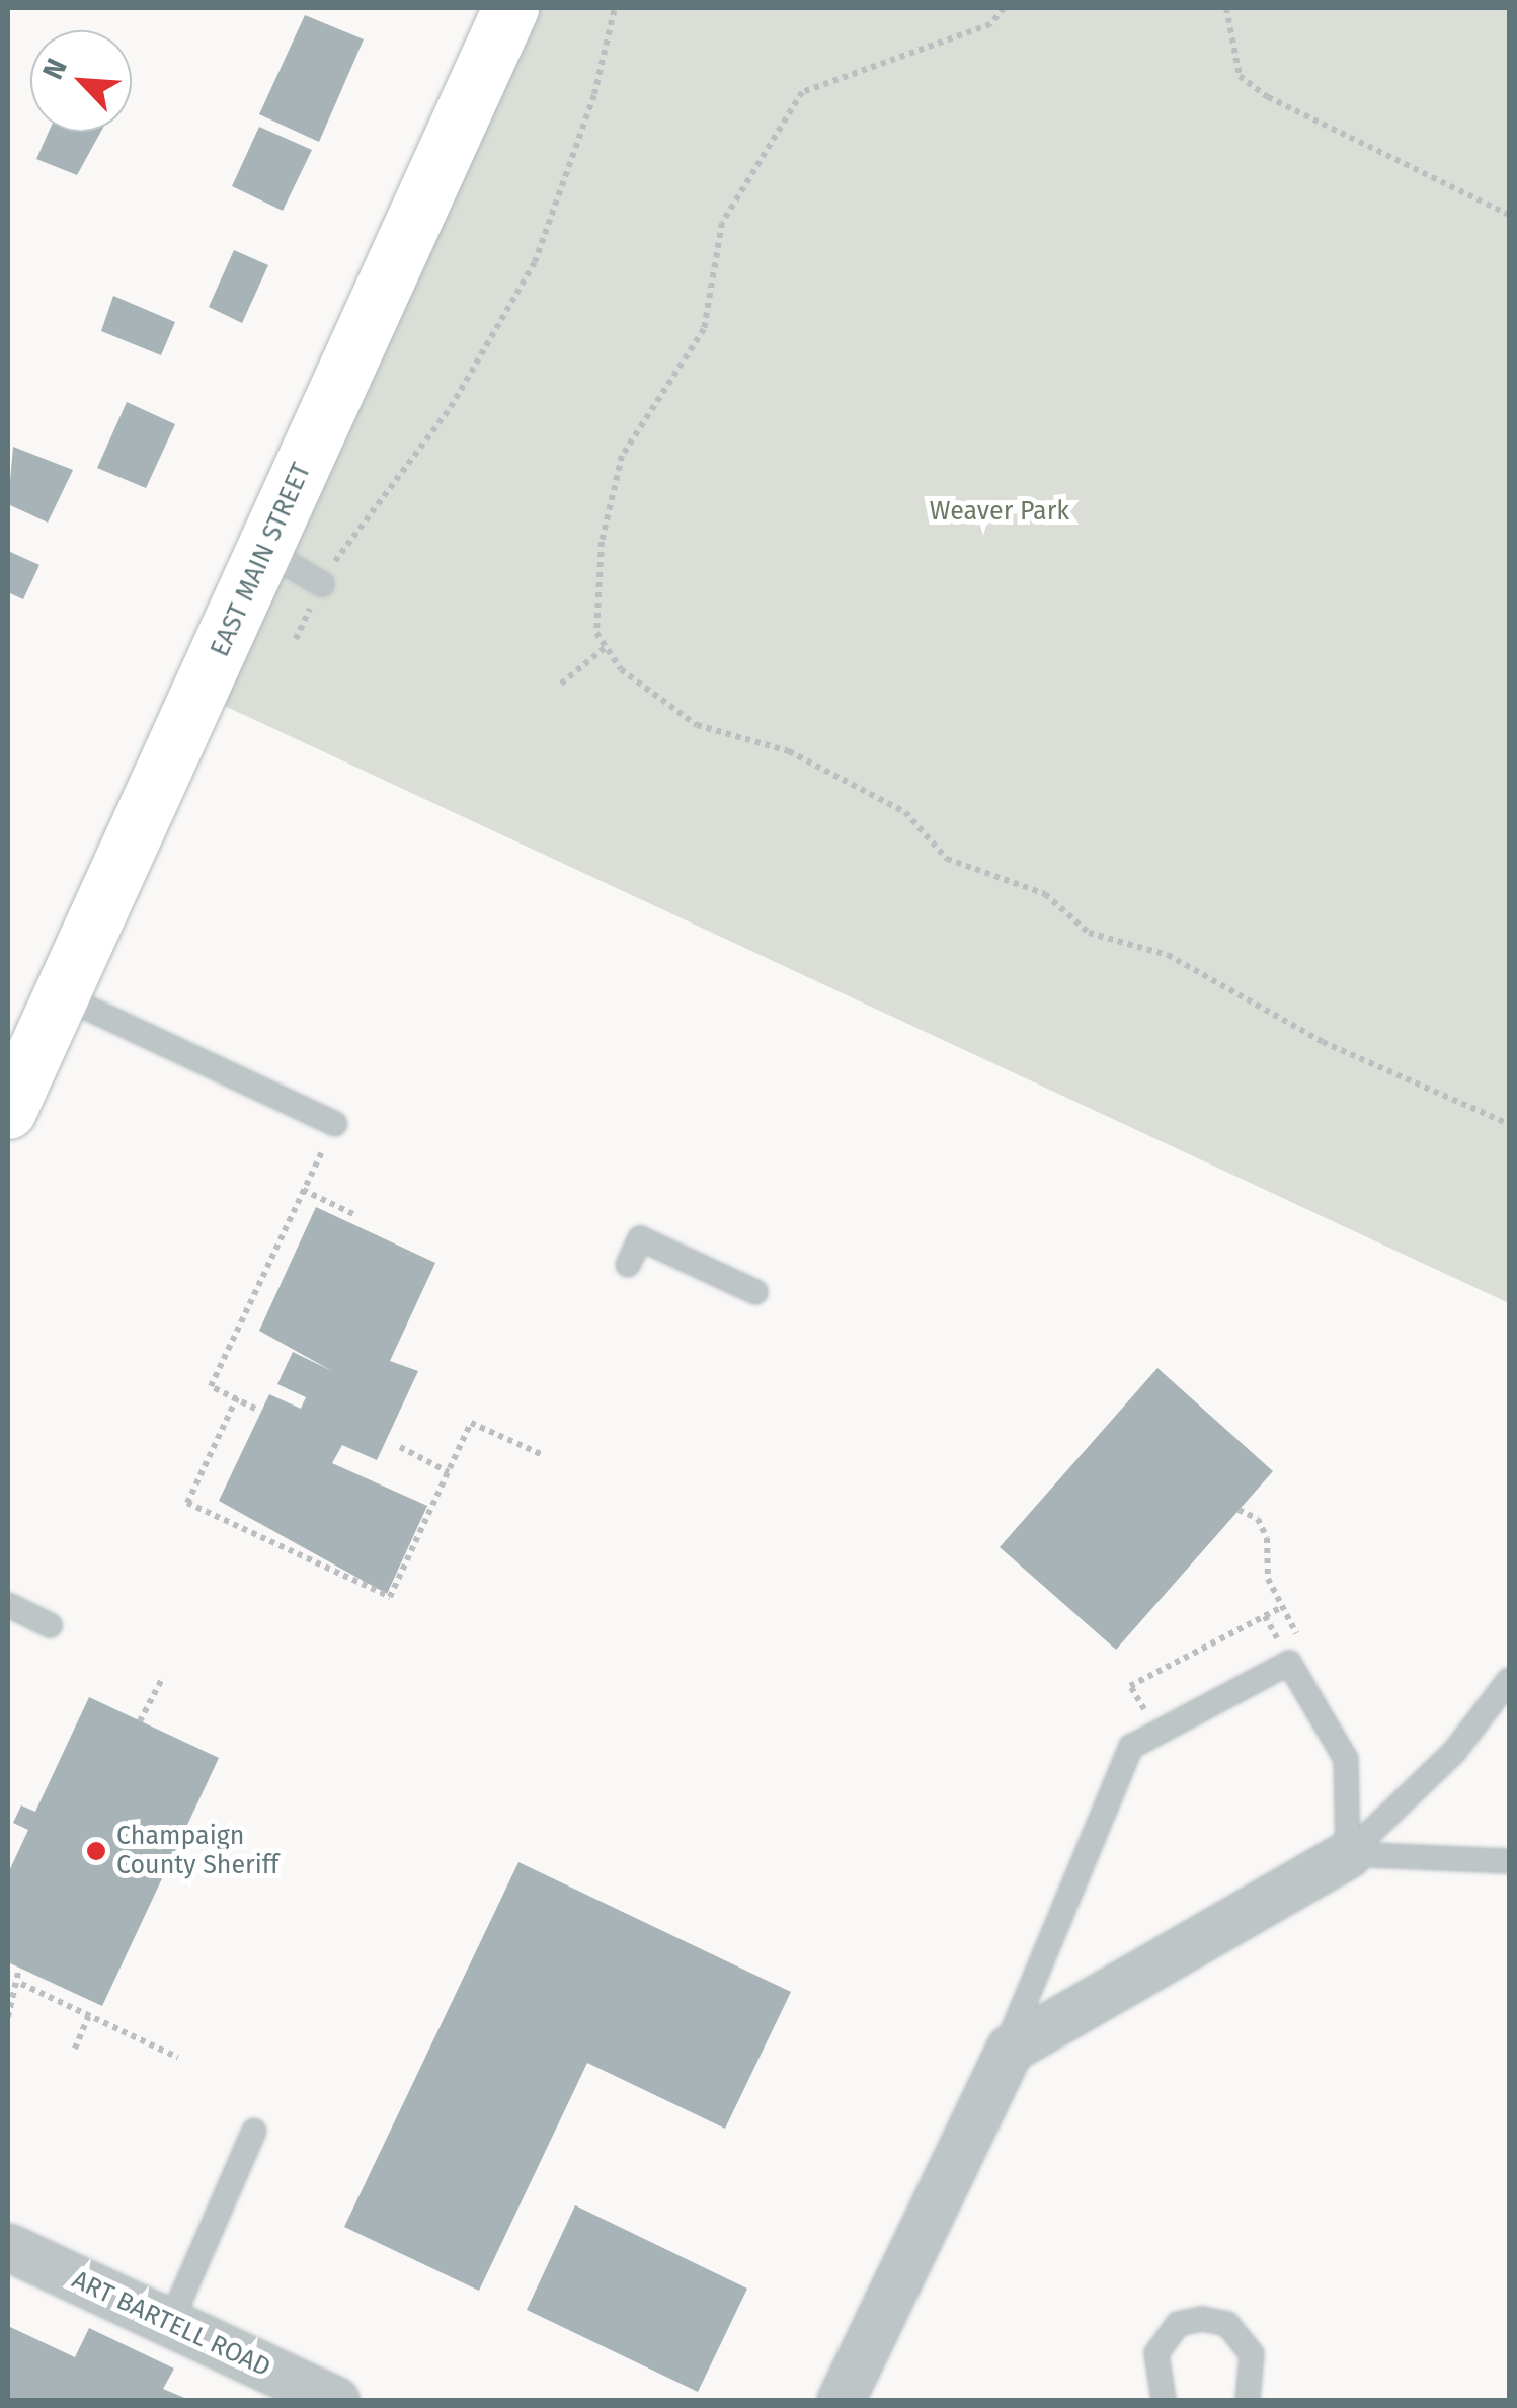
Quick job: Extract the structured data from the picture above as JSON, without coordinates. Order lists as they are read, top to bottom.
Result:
{
  "streets": {
    "main road": ["EAST MAIN STREET"],
    "street": ["ART BARTELL ROAD"]
  },
  "parks": ["Weaver Park"],
  "places": ["Champaign County Sheriff"],
  "north": "top left"
}
